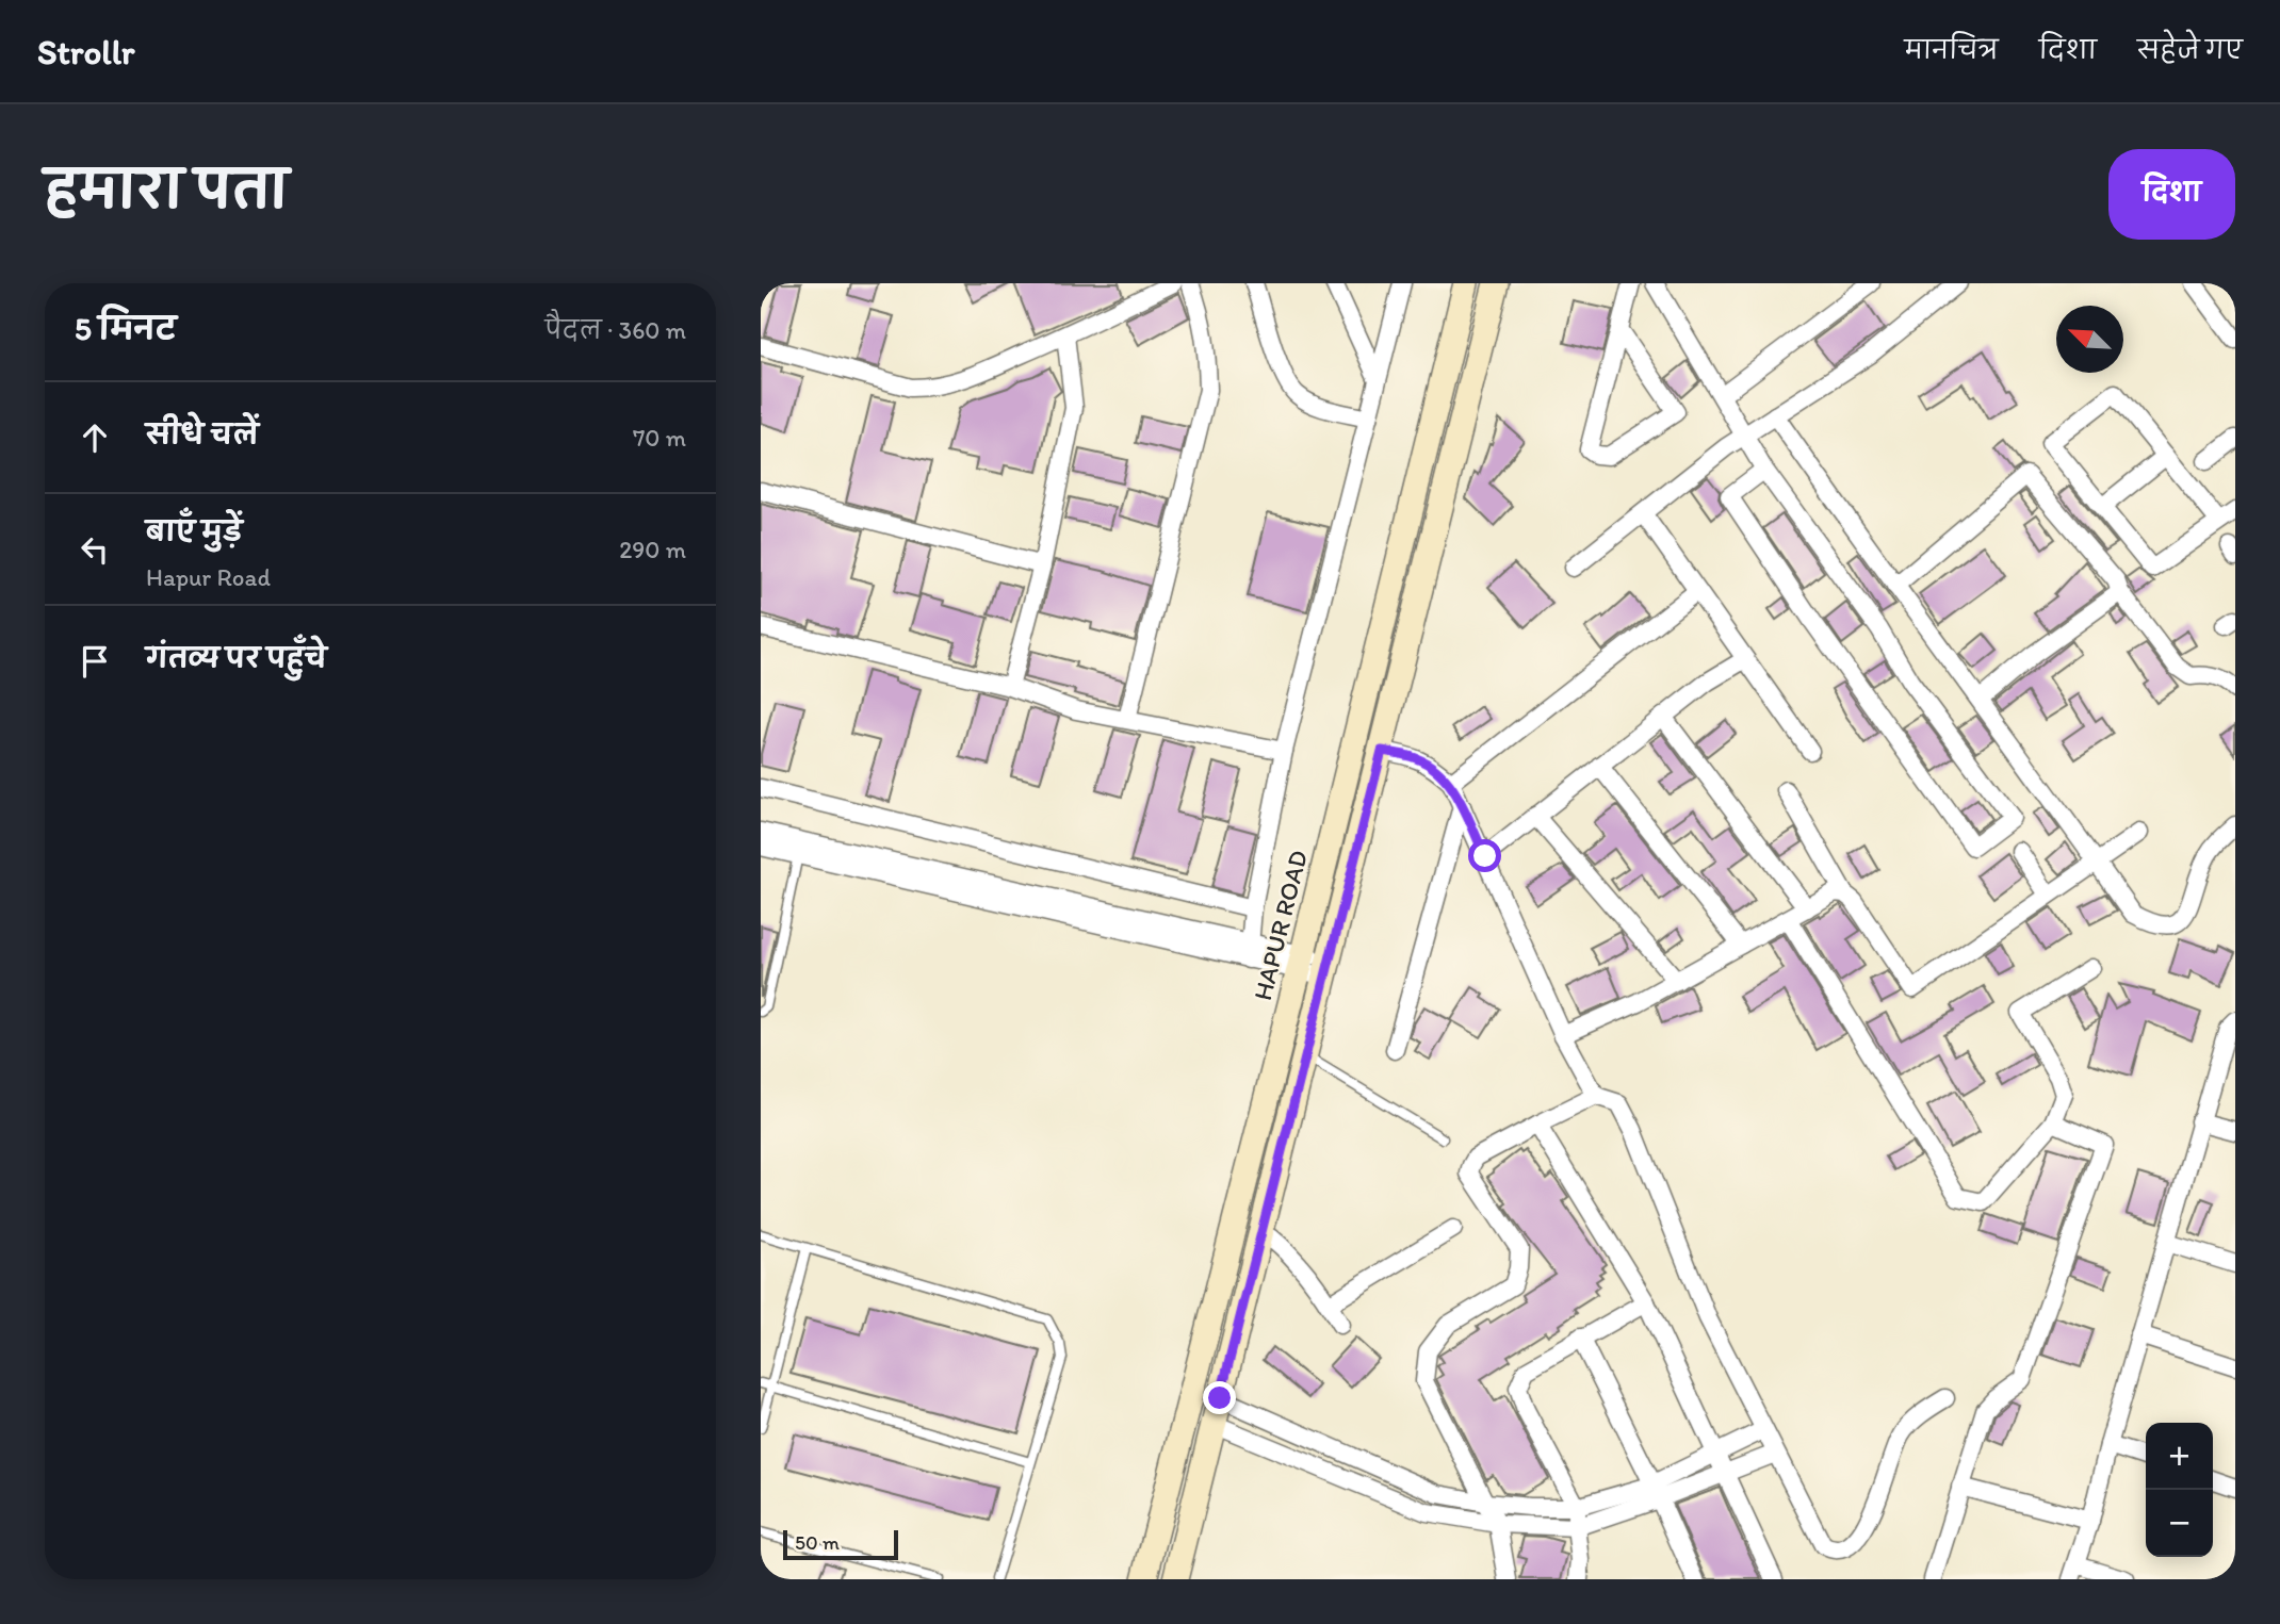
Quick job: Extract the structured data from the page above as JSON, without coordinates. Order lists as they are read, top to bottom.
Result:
{
  "streets": {
    "main road": ["HAPUR ROAD"]
  },
  "scale_bar": "50 m",
  "north": "top left",
  "page": {
    "header": "Strollr",
    "nav": ["मानचित्र", "दिशा", "सहेजे गए"],
    "title": "हमारा पता",
    "buttons": "दिशा",
    "heading": ["5 मिनट", "पैदल · 360 m"],
    "list": [
      ["सीधे चलें", "70 m"],
      ["बाएँ मुड़ें", "Hapur Road", "290 m"],
      "गंतव्य पर पहुँचे"
    ],
    "map_buttons": ["+", "−"],
    "scale": "50 m"
  }
}
